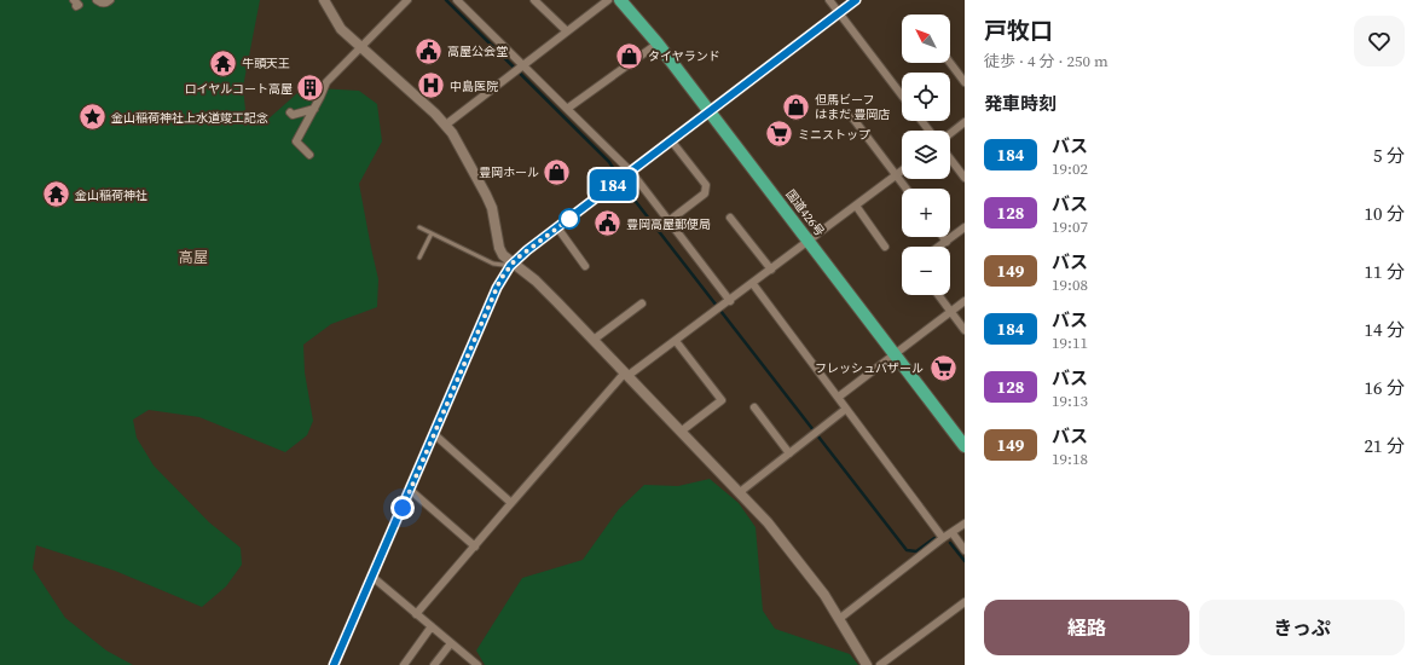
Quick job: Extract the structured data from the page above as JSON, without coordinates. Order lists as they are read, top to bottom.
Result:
{
  "streets": {
    "highway": ["国道426号"]
  },
  "districts": ["高屋"],
  "places": {
    "public building": ["高屋公会堂", "豊岡高屋郵便局"],
    "shop": ["タイヤランド", "但馬ビーフ はまだ 豊岡店", "豊岡ホール"],
    "temple": ["牛頭天王", "金山稲荷神社"],
    "hospital": ["中島医院"],
    "building": ["ロイヤルコート高屋"],
    "place": ["金山稲荷神社上水道竣工記念"],
    "supermarket": ["ミニストップ", "フレッシュバザール"]
  },
  "lines": ["bus line 184"],
  "north": "top left",
  "page": {
    "on_map": "184",
    "heading": [
      ["戸牧口", "徒歩 · 4 分 · 250 m"],
      "発車時刻"
    ],
    "map_buttons": ["+", "−"],
    "list": [
      {
        "mark": "184",
        "name": "バス",
        "note": "19:02",
        "value": "5 分"
      },
      {
        "mark": "128",
        "name": "バス",
        "note": "19:07",
        "value": "10 分"
      },
      {
        "mark": "149",
        "name": "バス",
        "note": "19:08",
        "value": "11 分"
      },
      {
        "mark": "184",
        "name": "バス",
        "note": "19:11",
        "value": "14 分"
      },
      {
        "mark": "128",
        "name": "バス",
        "note": "19:13",
        "value": "16 分"
      },
      {
        "mark": "149",
        "name": "バス",
        "note": "19:18",
        "value": "21 分"
      }
    ],
    "buttons": ["経路", "きっぷ"]
  }
}
